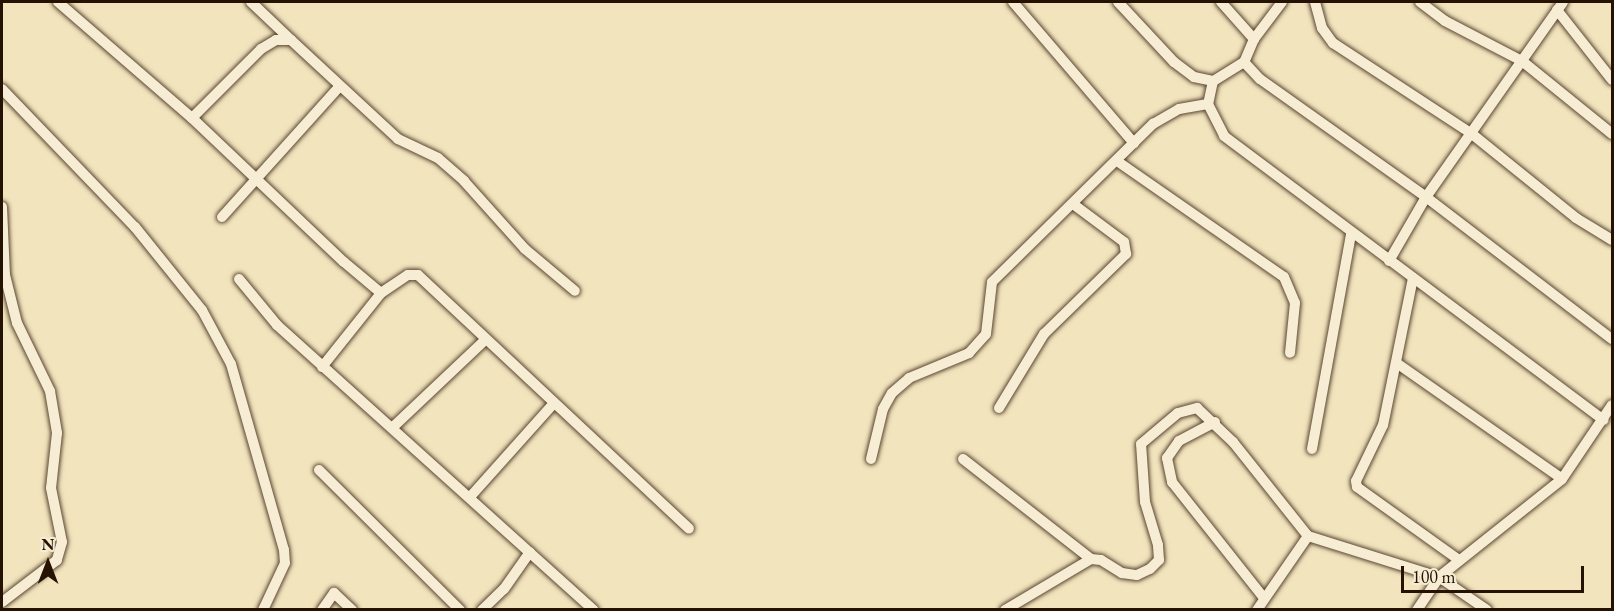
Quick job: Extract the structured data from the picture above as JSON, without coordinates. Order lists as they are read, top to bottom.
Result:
{
  "scale_bar": "100 m",
  "north": "top"
}
